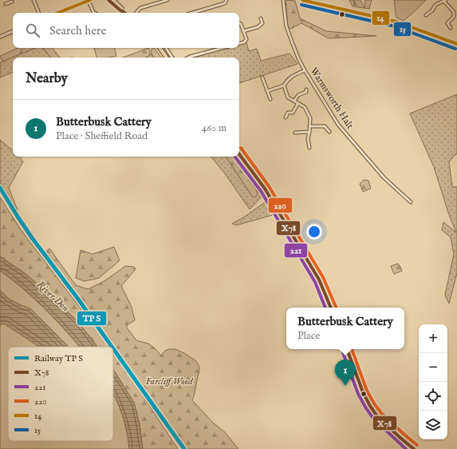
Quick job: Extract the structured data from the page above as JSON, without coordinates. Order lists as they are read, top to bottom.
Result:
{
  "streets": {
    "street": ["Warmsworth Halt"]
  },
  "water": ["River Don"],
  "parks": ["Farcliff Wood"],
  "lines": [
    "transit line X78",
    "transit line 14",
    "transit line 15",
    "transit line 220",
    "transit line 221"
  ],
  "legend": [
    "Railway TP S",
    "X78",
    "221",
    "220",
    "14",
    "15"
  ],
  "page": {
    "search": "Search here",
    "heading": "Nearby",
    "list": [
      {
        "mark": "1",
        "name": "Butterbusk Cattery",
        "note": "Place · Sheffield Road",
        "value": "460 m"
      }
    ],
    "popup": ["Butterbusk Cattery", "Place"],
    "map_buttons": ["+", "−"],
    "pins": "1"
  }
}
